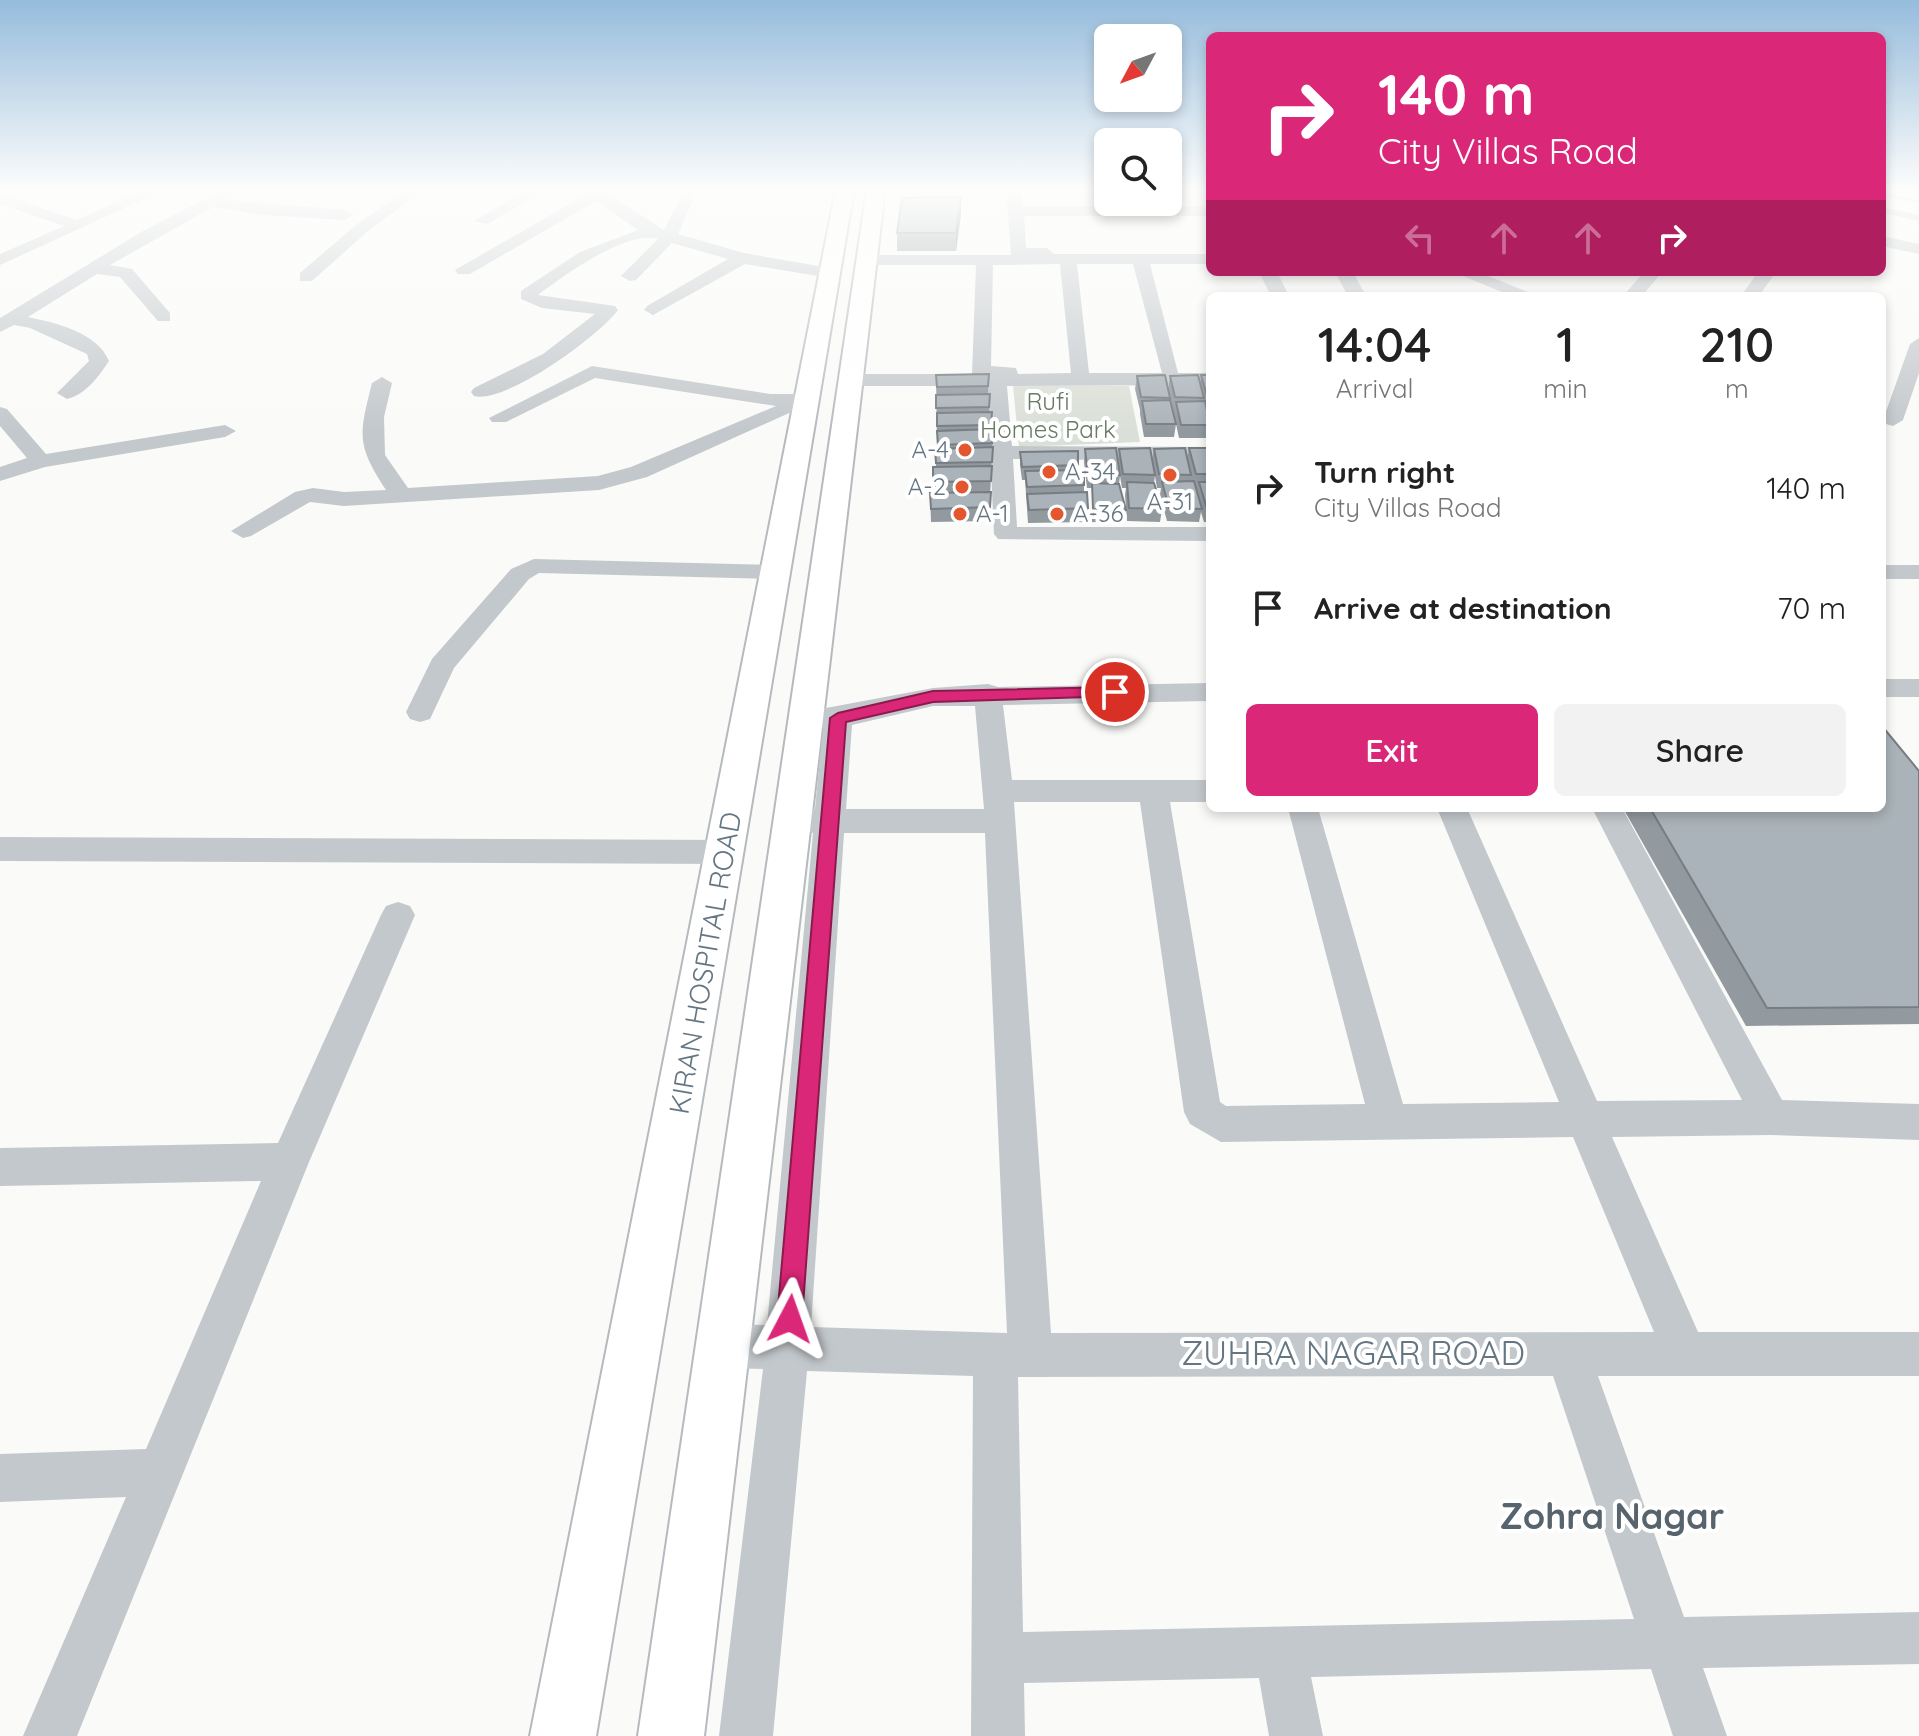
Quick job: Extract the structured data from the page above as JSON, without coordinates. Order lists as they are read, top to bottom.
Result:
{
  "streets": {
    "main road": ["KIRAN HOSPITAL ROAD"],
    "street": ["ZUHRA NAGAR ROAD"]
  },
  "crossings": [
    ["KIRAN HOSPITAL ROAD", "ZUHRA NAGAR ROAD"]
  ],
  "districts": ["Zohra Nagar"],
  "parks": ["Rufi Homes Park"],
  "places": [
    "A-4",
    "A-34",
    "A-31",
    "A-2",
    "A-1",
    "A-36"
  ],
  "north": "bottom left",
  "page": {
    "turn": ["140 m", "City Villas Road"],
    "eta": [
      "14:04",
      "Arrival",
      "1",
      "min",
      "210",
      "m"
    ],
    "list": [
      {
        "name": "Turn right",
        "note": "City Villas Road",
        "value": "140 m"
      },
      {
        "name": "Arrive at destination",
        "value": "70 m"
      }
    ],
    "buttons": ["Exit", "Share"]
  }
}
